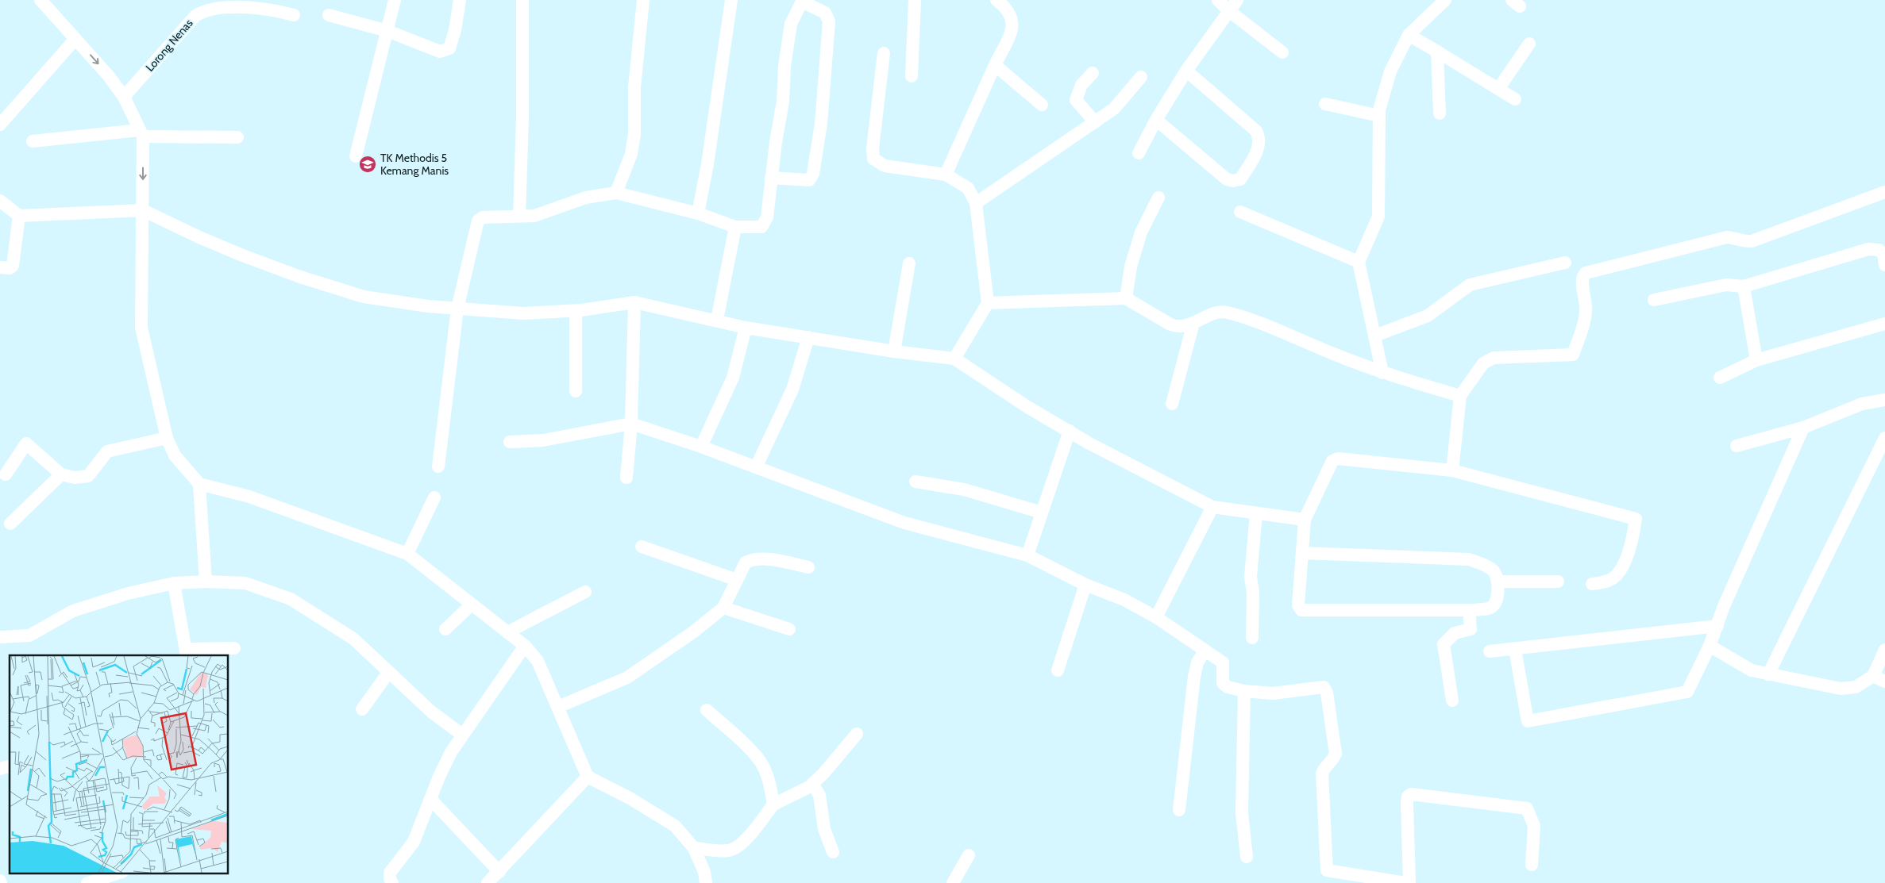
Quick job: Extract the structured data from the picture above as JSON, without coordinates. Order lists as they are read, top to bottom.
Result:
{
  "streets": {
    "street": ["Lorong Nenas"]
  },
  "places": {
    "school or university": ["TK Methodis 5 Kemang Manis"]
  }
}
